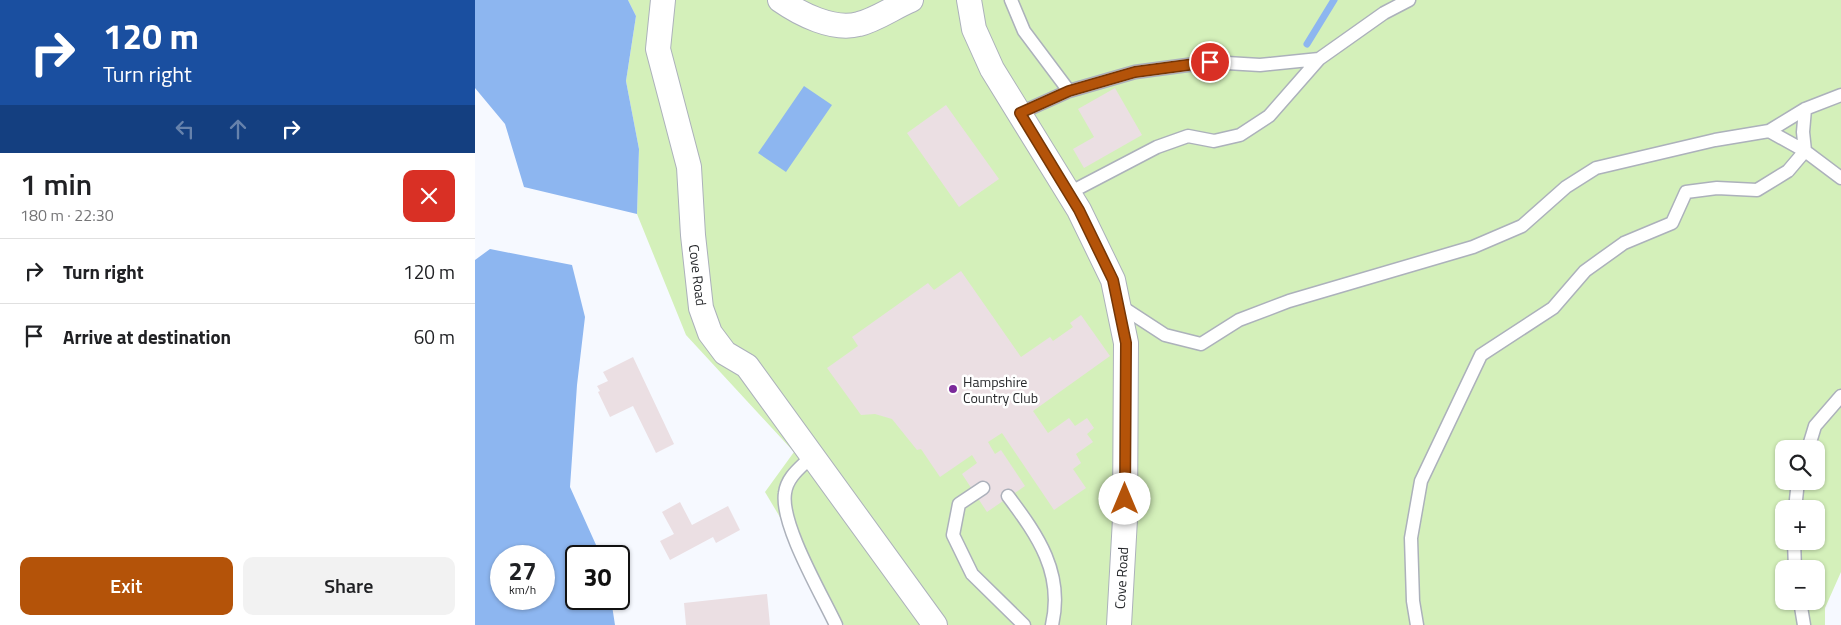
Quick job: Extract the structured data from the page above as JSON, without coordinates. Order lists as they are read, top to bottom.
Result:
{
  "streets": {
    "street": ["Cove Road"]
  },
  "places": ["Hampshire Country Club"],
  "page": {
    "turn": ["120 m", "Turn right"],
    "heading": ["1 min", "180 m · 22:30"],
    "list": [
      {
        "name": "Turn right",
        "value": "120 m"
      },
      {
        "name": "Arrive at destination",
        "value": "60 m"
      }
    ],
    "map_buttons": ["+", "−"],
    "speed": "27 km/h",
    "limit": "30",
    "buttons": ["Exit", "Share"]
  }
}
